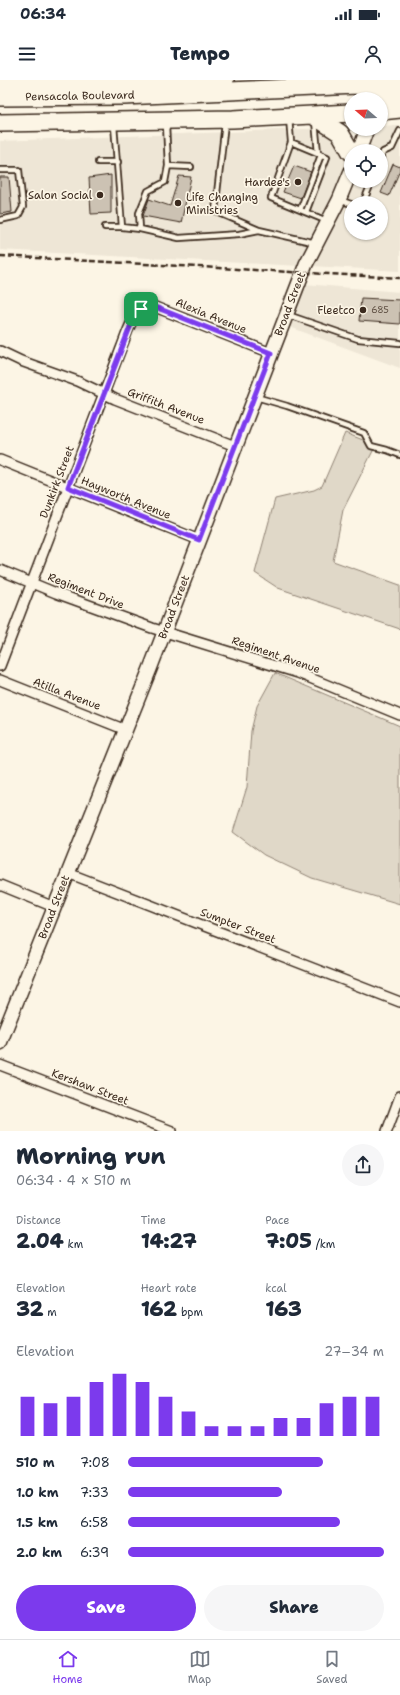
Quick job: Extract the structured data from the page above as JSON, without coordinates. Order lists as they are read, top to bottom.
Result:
{
  "streets": {
    "highway": ["Pensacola Boulevard"],
    "street": [
      "Broad Street",
      "Alexia Avenue",
      "Griffith Avenue",
      "Dunkirk Street",
      "Hayworth Avenue",
      "Regiment Drive",
      "Regiment Avenue",
      "Atilla Avenue",
      "Sumpter Street",
      "Kershaw Street"
    ]
  },
  "crossings": [
    ["Broad Street", "Alexia Avenue"],
    ["Broad Street", "Griffith Avenue"],
    ["Broad Street", "Hayworth Avenue"],
    ["Broad Street", "Regiment Drive"],
    ["Broad Street", "Regiment Avenue"],
    ["Broad Street", "Atilla Avenue"],
    ["Broad Street", "Sumpter Street"],
    ["Alexia Avenue", "Dunkirk Street"],
    ["Griffith Avenue", "Dunkirk Street"],
    ["Dunkirk Street", "Hayworth Avenue"],
    ["Dunkirk Street", "Regiment Drive"],
    ["Regiment Drive", "Regiment Avenue"]
  ],
  "places": [
    "Hardee's",
    "Salon Social",
    "Life Changing Ministries",
    "Fleetco"
  ],
  "house_numbers": ["685"],
  "north": "left",
  "page": {
    "status": "06:34",
    "header": "Tempo",
    "heading": ["Morning run", "06:34 · 4 × 510 m"],
    "stats": [
      ["Distance", "2.04 km"],
      ["Time", "14:27"],
      ["Pace", "7:05 /km"],
      ["Elevation", "32 m"],
      ["Heart rate", "162 bpm"],
      ["kcal", "163"]
    ],
    "chart": ["Elevation", "27–34 m"],
    "list": [
      {
        "name": "510 m",
        "note": "7:08"
      },
      {
        "name": "1.0 km",
        "note": "7:33"
      },
      {
        "name": "1.5 km",
        "note": "6:58"
      },
      {
        "name": "2.0 km",
        "note": "6:39"
      }
    ],
    "buttons": ["Save", "Share"],
    "tabs": ["Home", "Map", "Saved"]
  }
}
